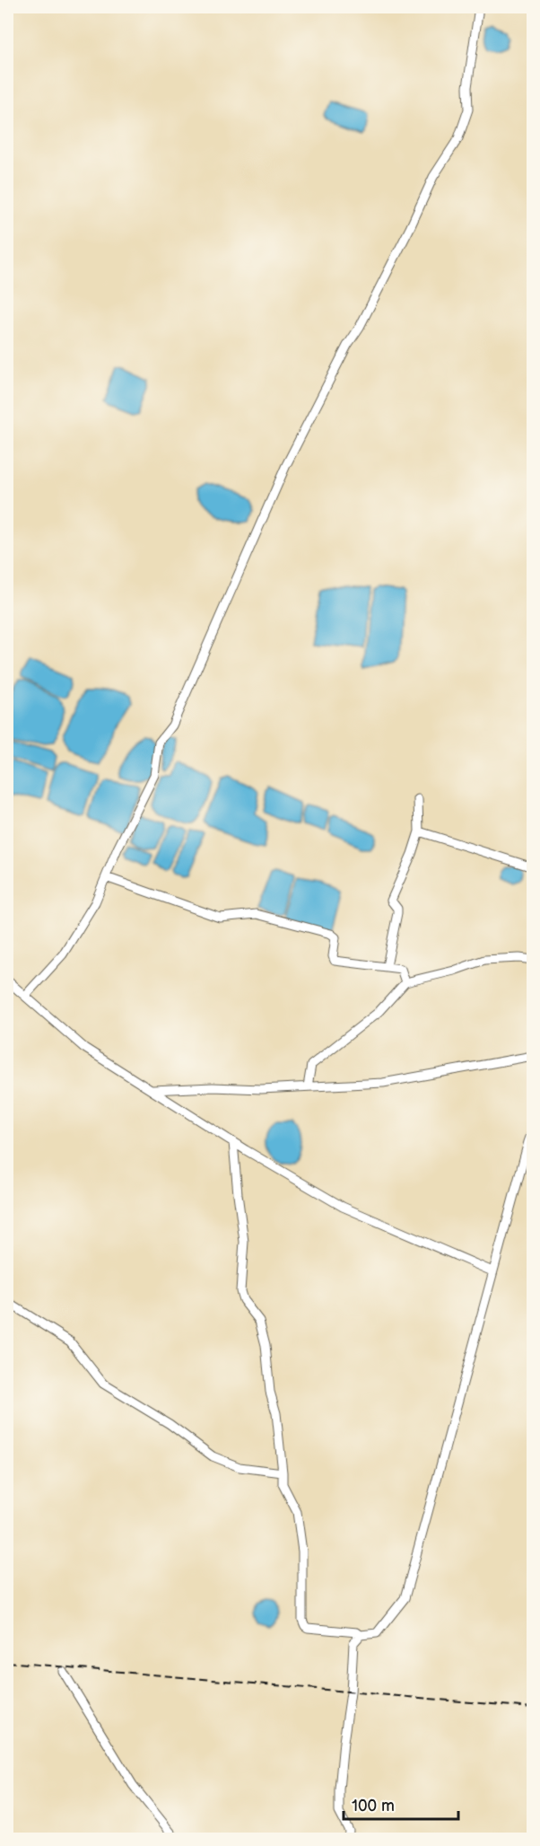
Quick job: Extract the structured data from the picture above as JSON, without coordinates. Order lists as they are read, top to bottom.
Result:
{
  "scale_bar": "100 m"
}
